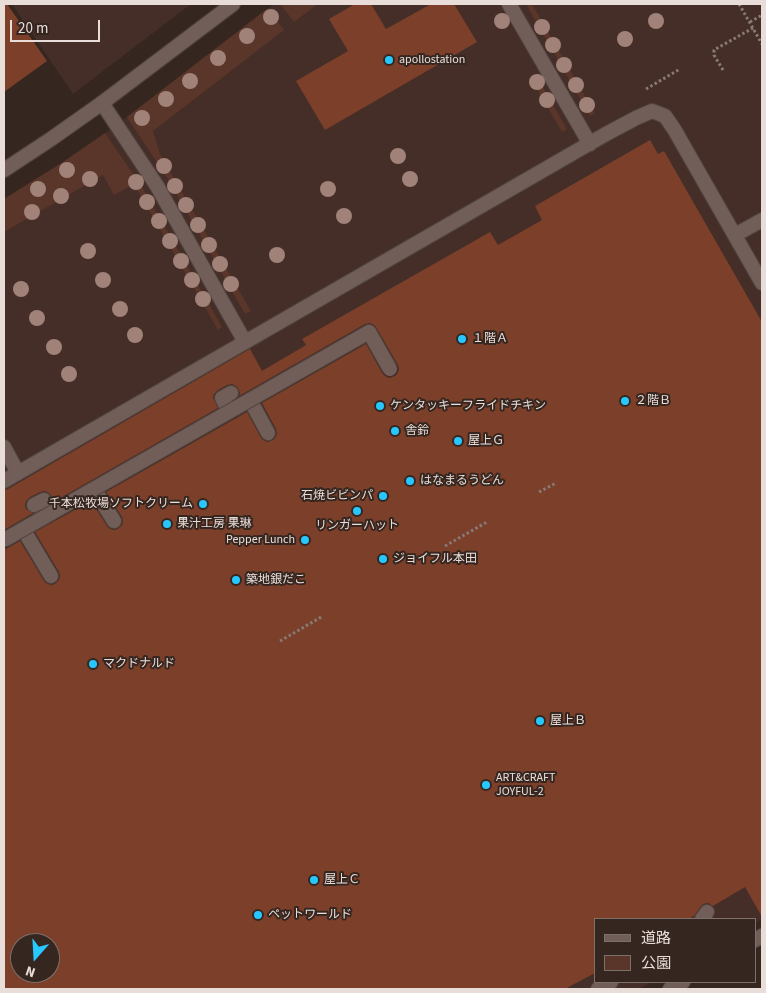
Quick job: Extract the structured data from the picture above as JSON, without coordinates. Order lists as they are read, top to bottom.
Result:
{
  "places": [
    "apollostation",
    "１階Ａ",
    "２階Ｂ",
    "ケンタッキーフライドチキン",
    "舎鈴",
    "屋上Ｇ",
    "はなまるうどん",
    "石焼ビビンパ",
    "千本松牧場ソフトクリーム",
    "リンガーハット",
    "果汁工房 果琳",
    "Pepper Lunch",
    "ジョイフル本田",
    "築地銀だこ",
    "マクドナルド",
    "屋上Ｂ",
    "ART&CRAFT JOYFUL-2",
    "屋上Ｃ",
    "ペットワールド"
  ],
  "legend": ["道路", "公園"],
  "scale_bar": "20 m",
  "north": "bottom"
}
